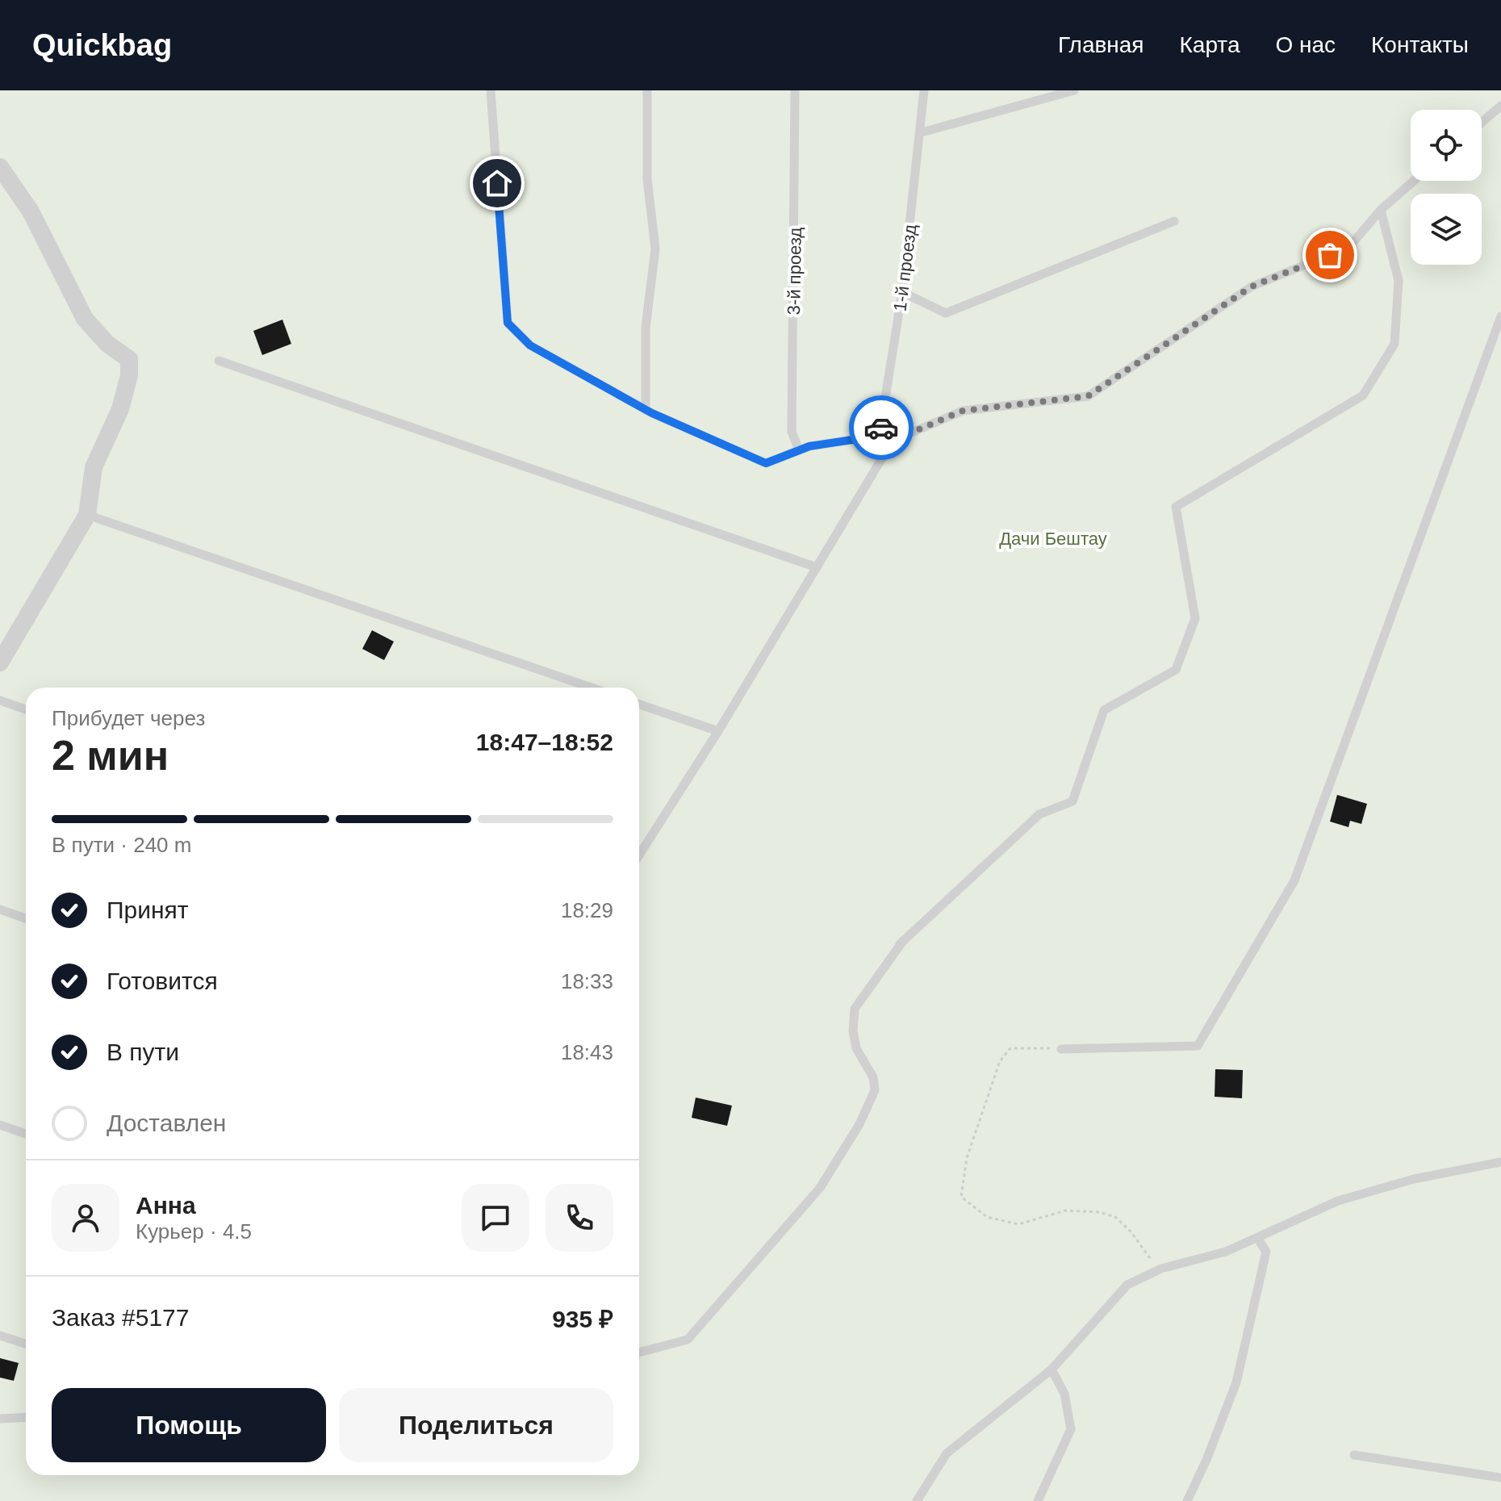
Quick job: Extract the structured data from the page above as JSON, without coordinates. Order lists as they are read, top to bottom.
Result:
{
  "streets": {
    "lane": ["1-й проезд", "3-й проезд"]
  },
  "parks": ["Дачи Бештау"],
  "page": {
    "header": "Quickbag",
    "nav": [
      "Главная",
      "Карта",
      "О нас",
      "Контакты"
    ],
    "heading": ["2 мин", "Прибудет через", "18:47–18:52"],
    "panel": [
      "Анна",
      "Курьер · 4.5",
      "Заказ #5177",
      "935 ₽"
    ],
    "bar": "В пути · 240 m",
    "list": [
      ["Принят", "18:29"],
      ["Готовится", "18:33"],
      ["В пути", "18:43"],
      "Доставлен"
    ],
    "buttons": ["Помощь", "Поделиться"]
  }
}
